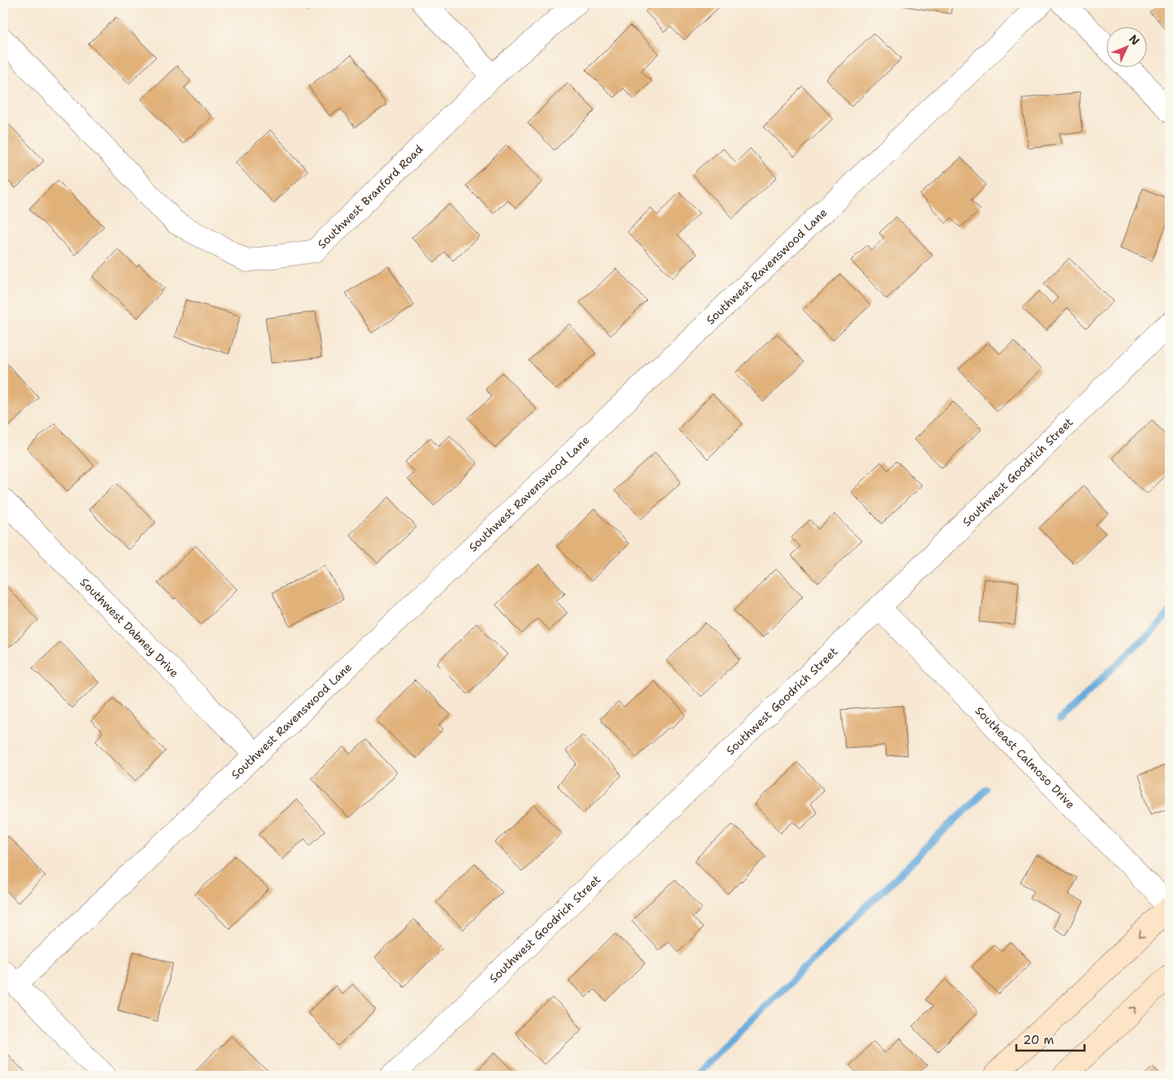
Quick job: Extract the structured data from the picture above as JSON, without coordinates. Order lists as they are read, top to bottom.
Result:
{
  "streets": {
    "street": [
      "Southwest Branford Road",
      "Southwest Ravenswood Lane",
      "Southwest Goodrich Street",
      "Southwest Dabney Drive",
      "Southeast Calmoso Drive"
    ]
  },
  "crossings": [
    ["Southwest Ravenswood Lane", "Southwest Dabney Drive"],
    ["Southwest Goodrich Street", "Southeast Calmoso Drive"]
  ],
  "scale_bar": "20 m",
  "north": "top right"
}
